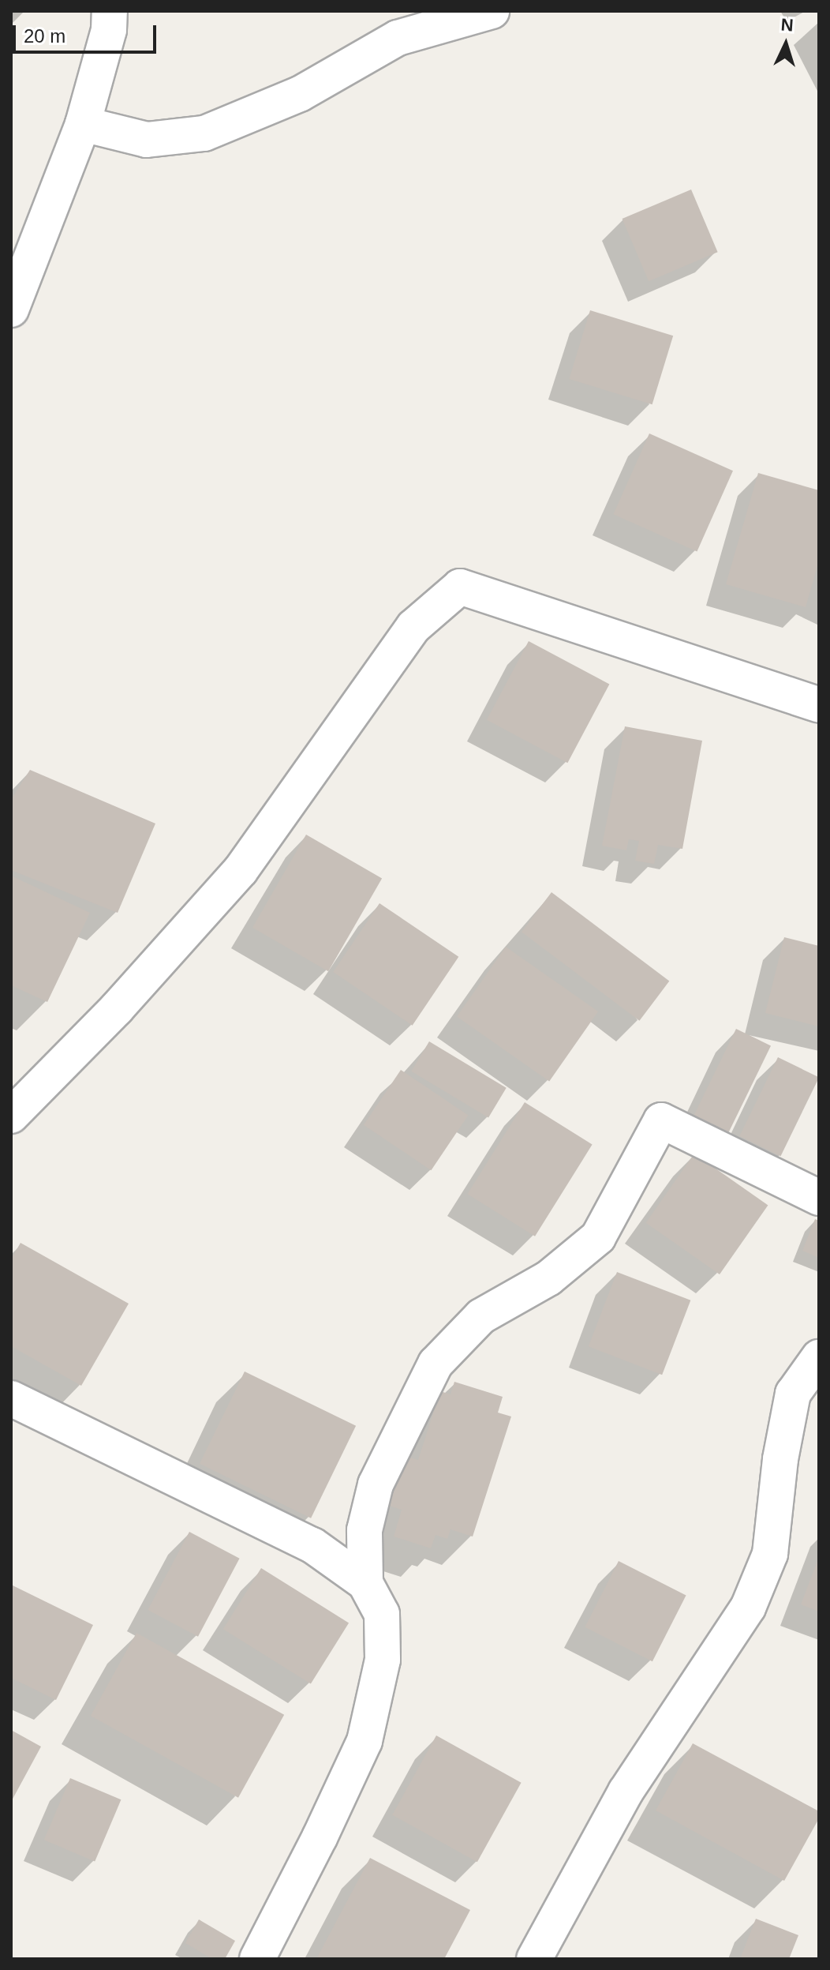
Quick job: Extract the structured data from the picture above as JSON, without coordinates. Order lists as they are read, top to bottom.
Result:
{
  "scale_bar": "20 m",
  "north": "top"
}
